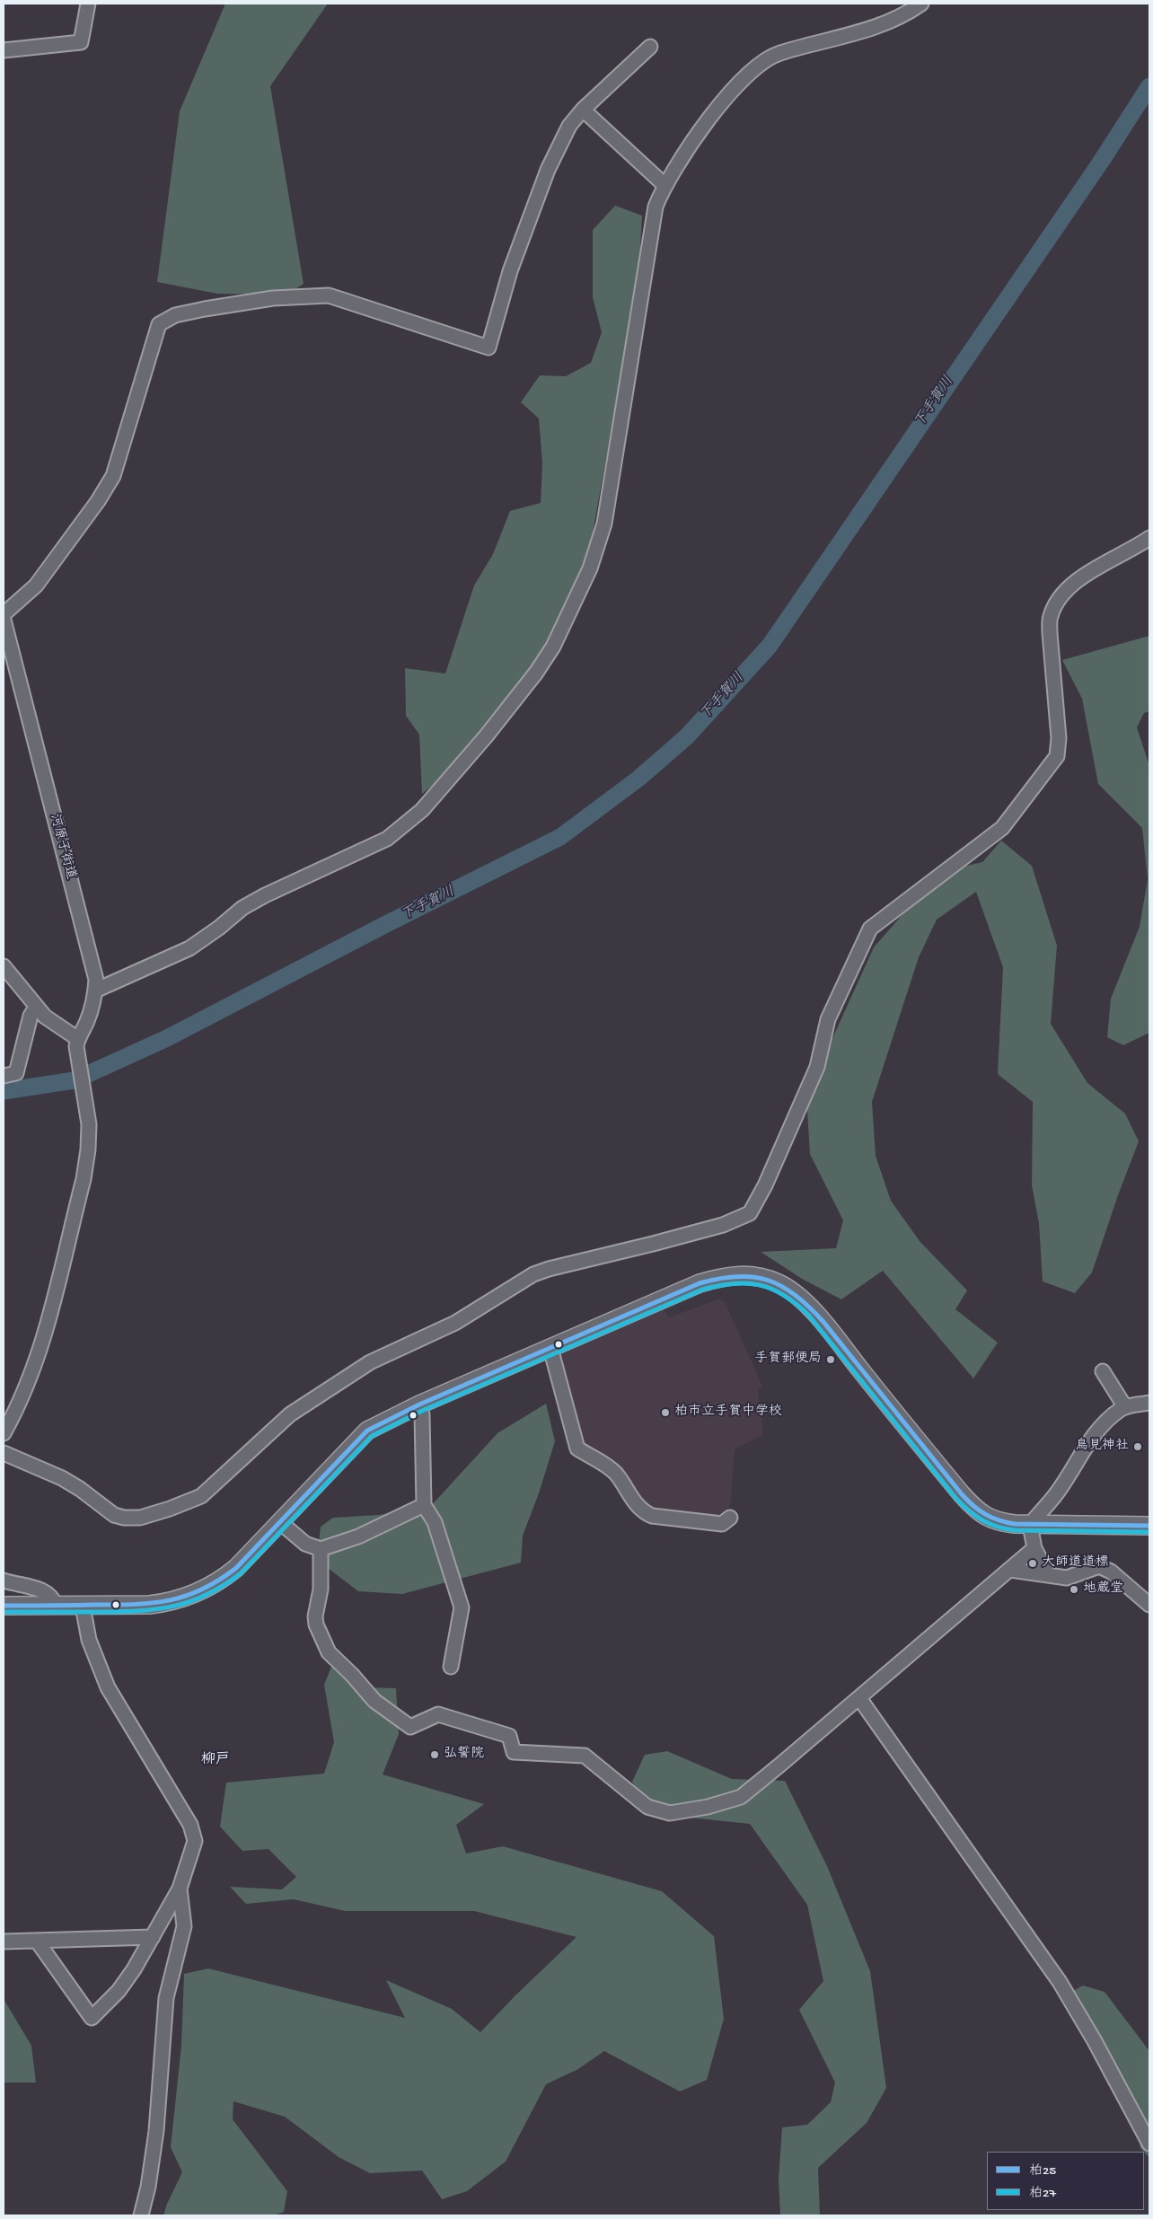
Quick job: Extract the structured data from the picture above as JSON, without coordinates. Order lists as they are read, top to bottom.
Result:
{
  "streets": {
    "street": ["河原子街道"]
  },
  "districts": ["柳戸"],
  "water": ["下手賀川"],
  "places": [
    "手賀郵便局",
    "柏市立手賀中学校",
    "鳥見神社",
    "大師道道標",
    "地蔵堂",
    "弘誓院"
  ],
  "lines": ["transit line 柏25", "transit line 柏27"],
  "legend": ["柏25", "柏27"]
}
